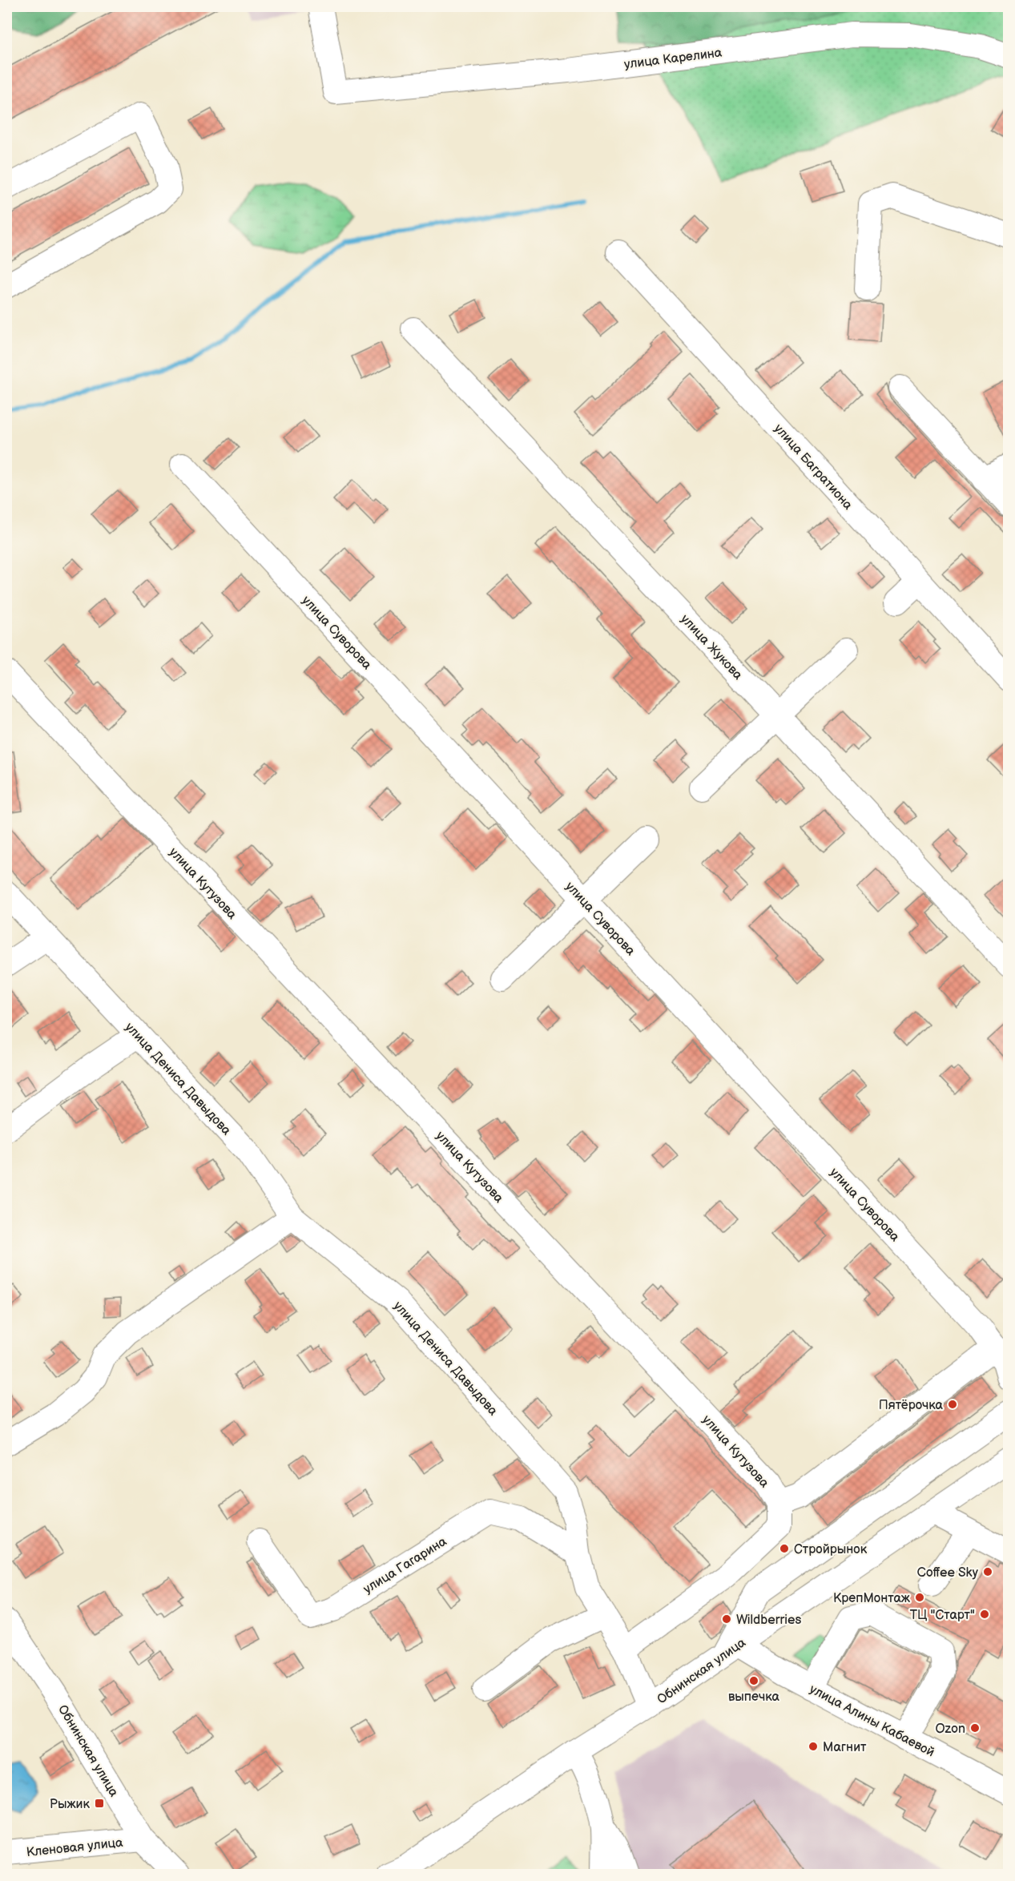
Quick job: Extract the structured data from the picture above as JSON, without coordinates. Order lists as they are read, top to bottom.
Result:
{
  "streets": {
    "street": [
      "улица Карелина",
      "улица Багратиона",
      "улица Суворова",
      "улица Жукова",
      "улица Кутузова",
      "улица Дениса Давыдова",
      "улица Гагарина",
      "Обнинская улица",
      "улица Алины Кабаевой",
      "Кленовая улица"
    ]
  },
  "crossings": [
    ["улица Дениса Давыдова", "улица Гагарина"],
    ["улица Дениса Давыдова", "Обнинская улица"],
    ["Обнинская улица", "улица Алины Кабаевой"],
    ["Обнинская улица", "Кленовая улица"]
  ],
  "places": {
    "other": [
      "Пятёрочка",
      "Стройрынок",
      "Coffee Sky",
      "КрепМонтаж",
      "ТЦ \"Старт\"",
      "Wildberries",
      "выпечка",
      "Ozon",
      "Магнит"
    ],
    "transit": ["Рыжик"]
  }
}
